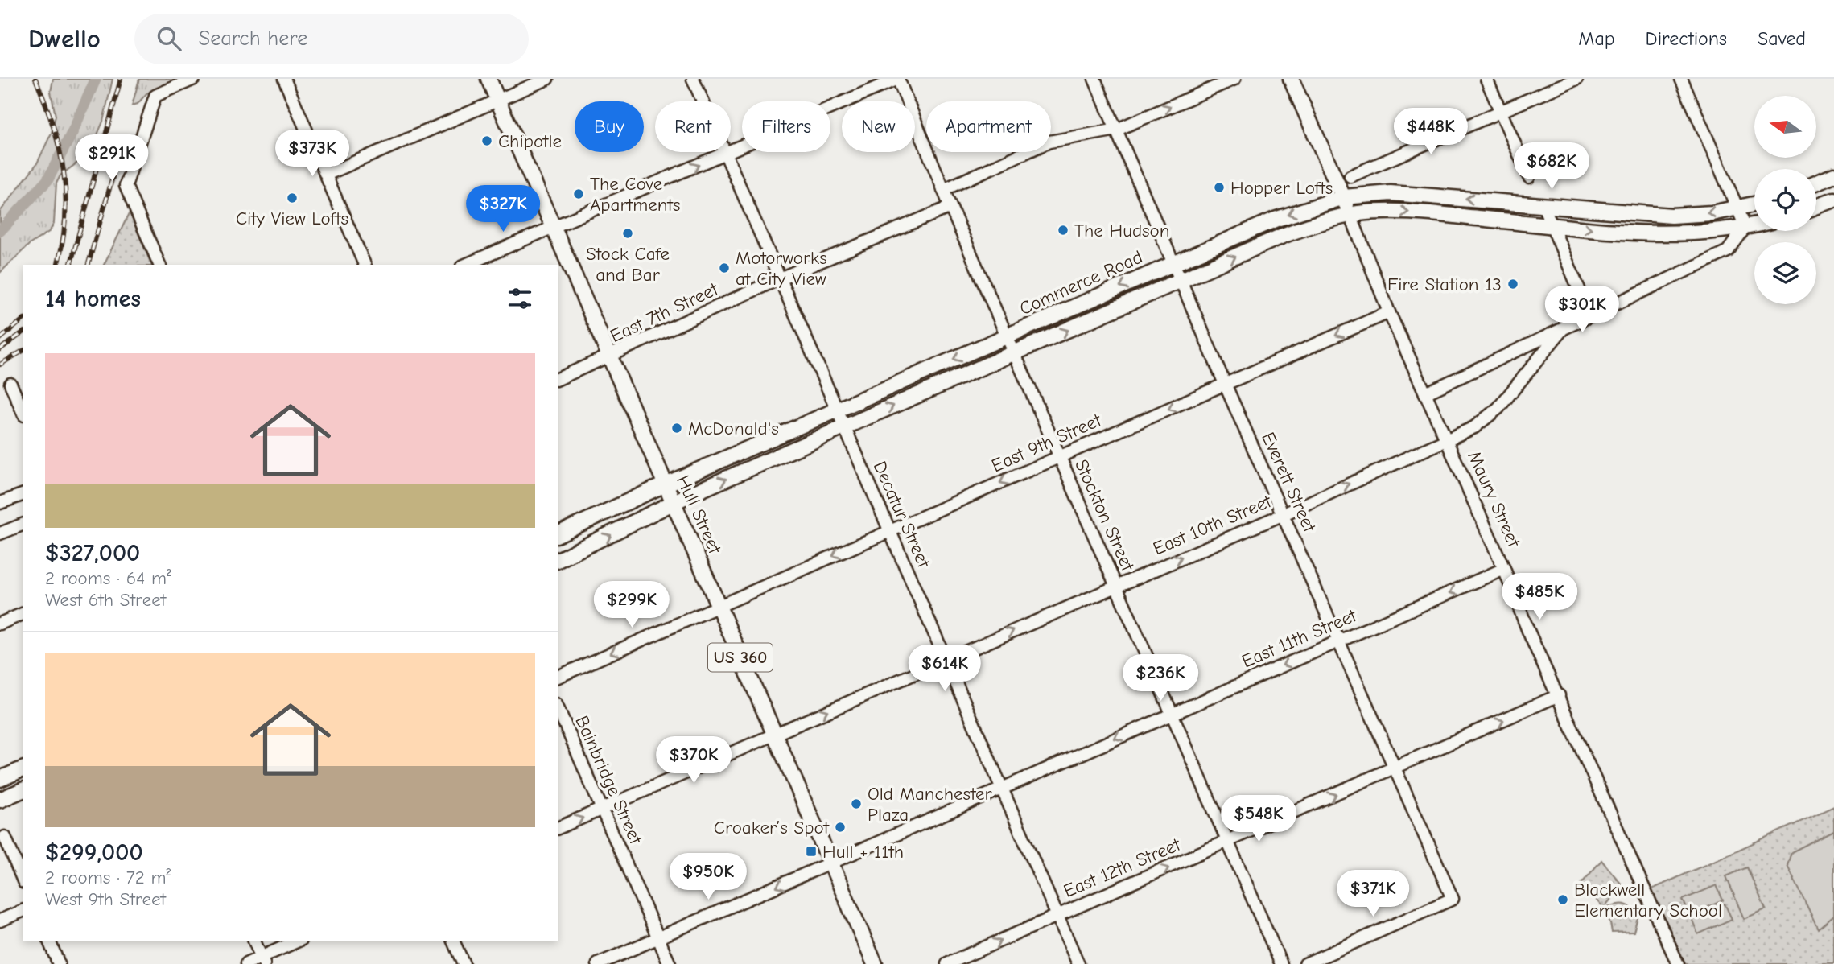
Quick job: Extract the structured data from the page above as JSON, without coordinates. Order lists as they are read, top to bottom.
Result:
{
  "streets": {
    "main road": [
      "Commerce Road",
      "Maury Street",
      "Hull Street",
      "US 360"
    ],
    "street": [
      "East 7th Street",
      "East 9th Street",
      "Everett Street",
      "Decatur Street",
      "Stockton Street",
      "East 10th Street",
      "East 11th Street",
      "Bainbridge Street",
      "East 12th Street"
    ]
  },
  "crossings": [
    ["Commerce Road", "Everett Street"],
    ["Commerce Road", "Maury Street"],
    ["Commerce Road", "Hull Street"],
    ["Commerce Road", "Decatur Street"],
    ["Commerce Road", "Stockton Street"],
    ["East 7th Street", "Hull Street"],
    ["East 7th Street", "Decatur Street"],
    ["East 7th Street", "Stockton Street"],
    ["East 9th Street", "Everett Street"],
    ["East 9th Street", "Maury Street"],
    ["East 9th Street", "Hull Street"],
    ["East 9th Street", "Decatur Street"],
    ["East 9th Street", "Stockton Street"],
    ["Everett Street", "East 10th Street"],
    ["Everett Street", "East 11th Street"],
    ["Everett Street", "East 12th Street"],
    ["Maury Street", "East 10th Street"],
    ["Maury Street", "East 11th Street"],
    ["Maury Street", "East 12th Street"],
    ["Hull Street", "East 10th Street"],
    ["Hull Street", "East 11th Street"],
    ["Decatur Street", "East 10th Street"],
    ["Decatur Street", "East 11th Street"],
    ["Decatur Street", "East 12th Street"],
    ["Stockton Street", "East 10th Street"],
    ["Stockton Street", "East 11th Street"],
    ["Stockton Street", "East 12th Street"],
    ["East 10th Street", "Bainbridge Street"],
    ["East 11th Street", "Bainbridge Street"]
  ],
  "one_way": [
    "East 9th Street",
    "East 10th Street",
    "East 11th Street",
    "East 12th Street"
  ],
  "places": {
    "other": [
      "Chipotle",
      "Hopper Lofts",
      "The Cove Apartments",
      "City View Lofts",
      "The Hudson",
      "Stock Cafe and Bar",
      "Motorworks at City View",
      "Fire Station 13",
      "McDonald's",
      "Old Manchester Plaza",
      "Croaker’s Spot",
      "Blackwell Elementary School"
    ],
    "transit": ["Hull + 11th"]
  },
  "north": "left",
  "page": {
    "header": "Dwello",
    "search": "Search here",
    "nav": ["Map", "Directions", "Saved"],
    "chip": [
      "Buy",
      "Rent",
      "Filters",
      "New",
      "Apartment"
    ],
    "price": [
      "$448K",
      "$373K",
      "$291K",
      "$682K",
      "$327K",
      "$301K",
      "$485K",
      "$299K",
      "$614K",
      "$236K",
      "$370K",
      "$548K",
      "$950K",
      "$371K"
    ],
    "heading": "14 homes",
    "list": [
      {
        "name": "$327,000",
        "note": "2 rooms · 64 m² · West 6th Street"
      },
      {
        "name": "$299,000",
        "note": "2 rooms · 72 m² · West 9th Street"
      }
    ]
  }
}
